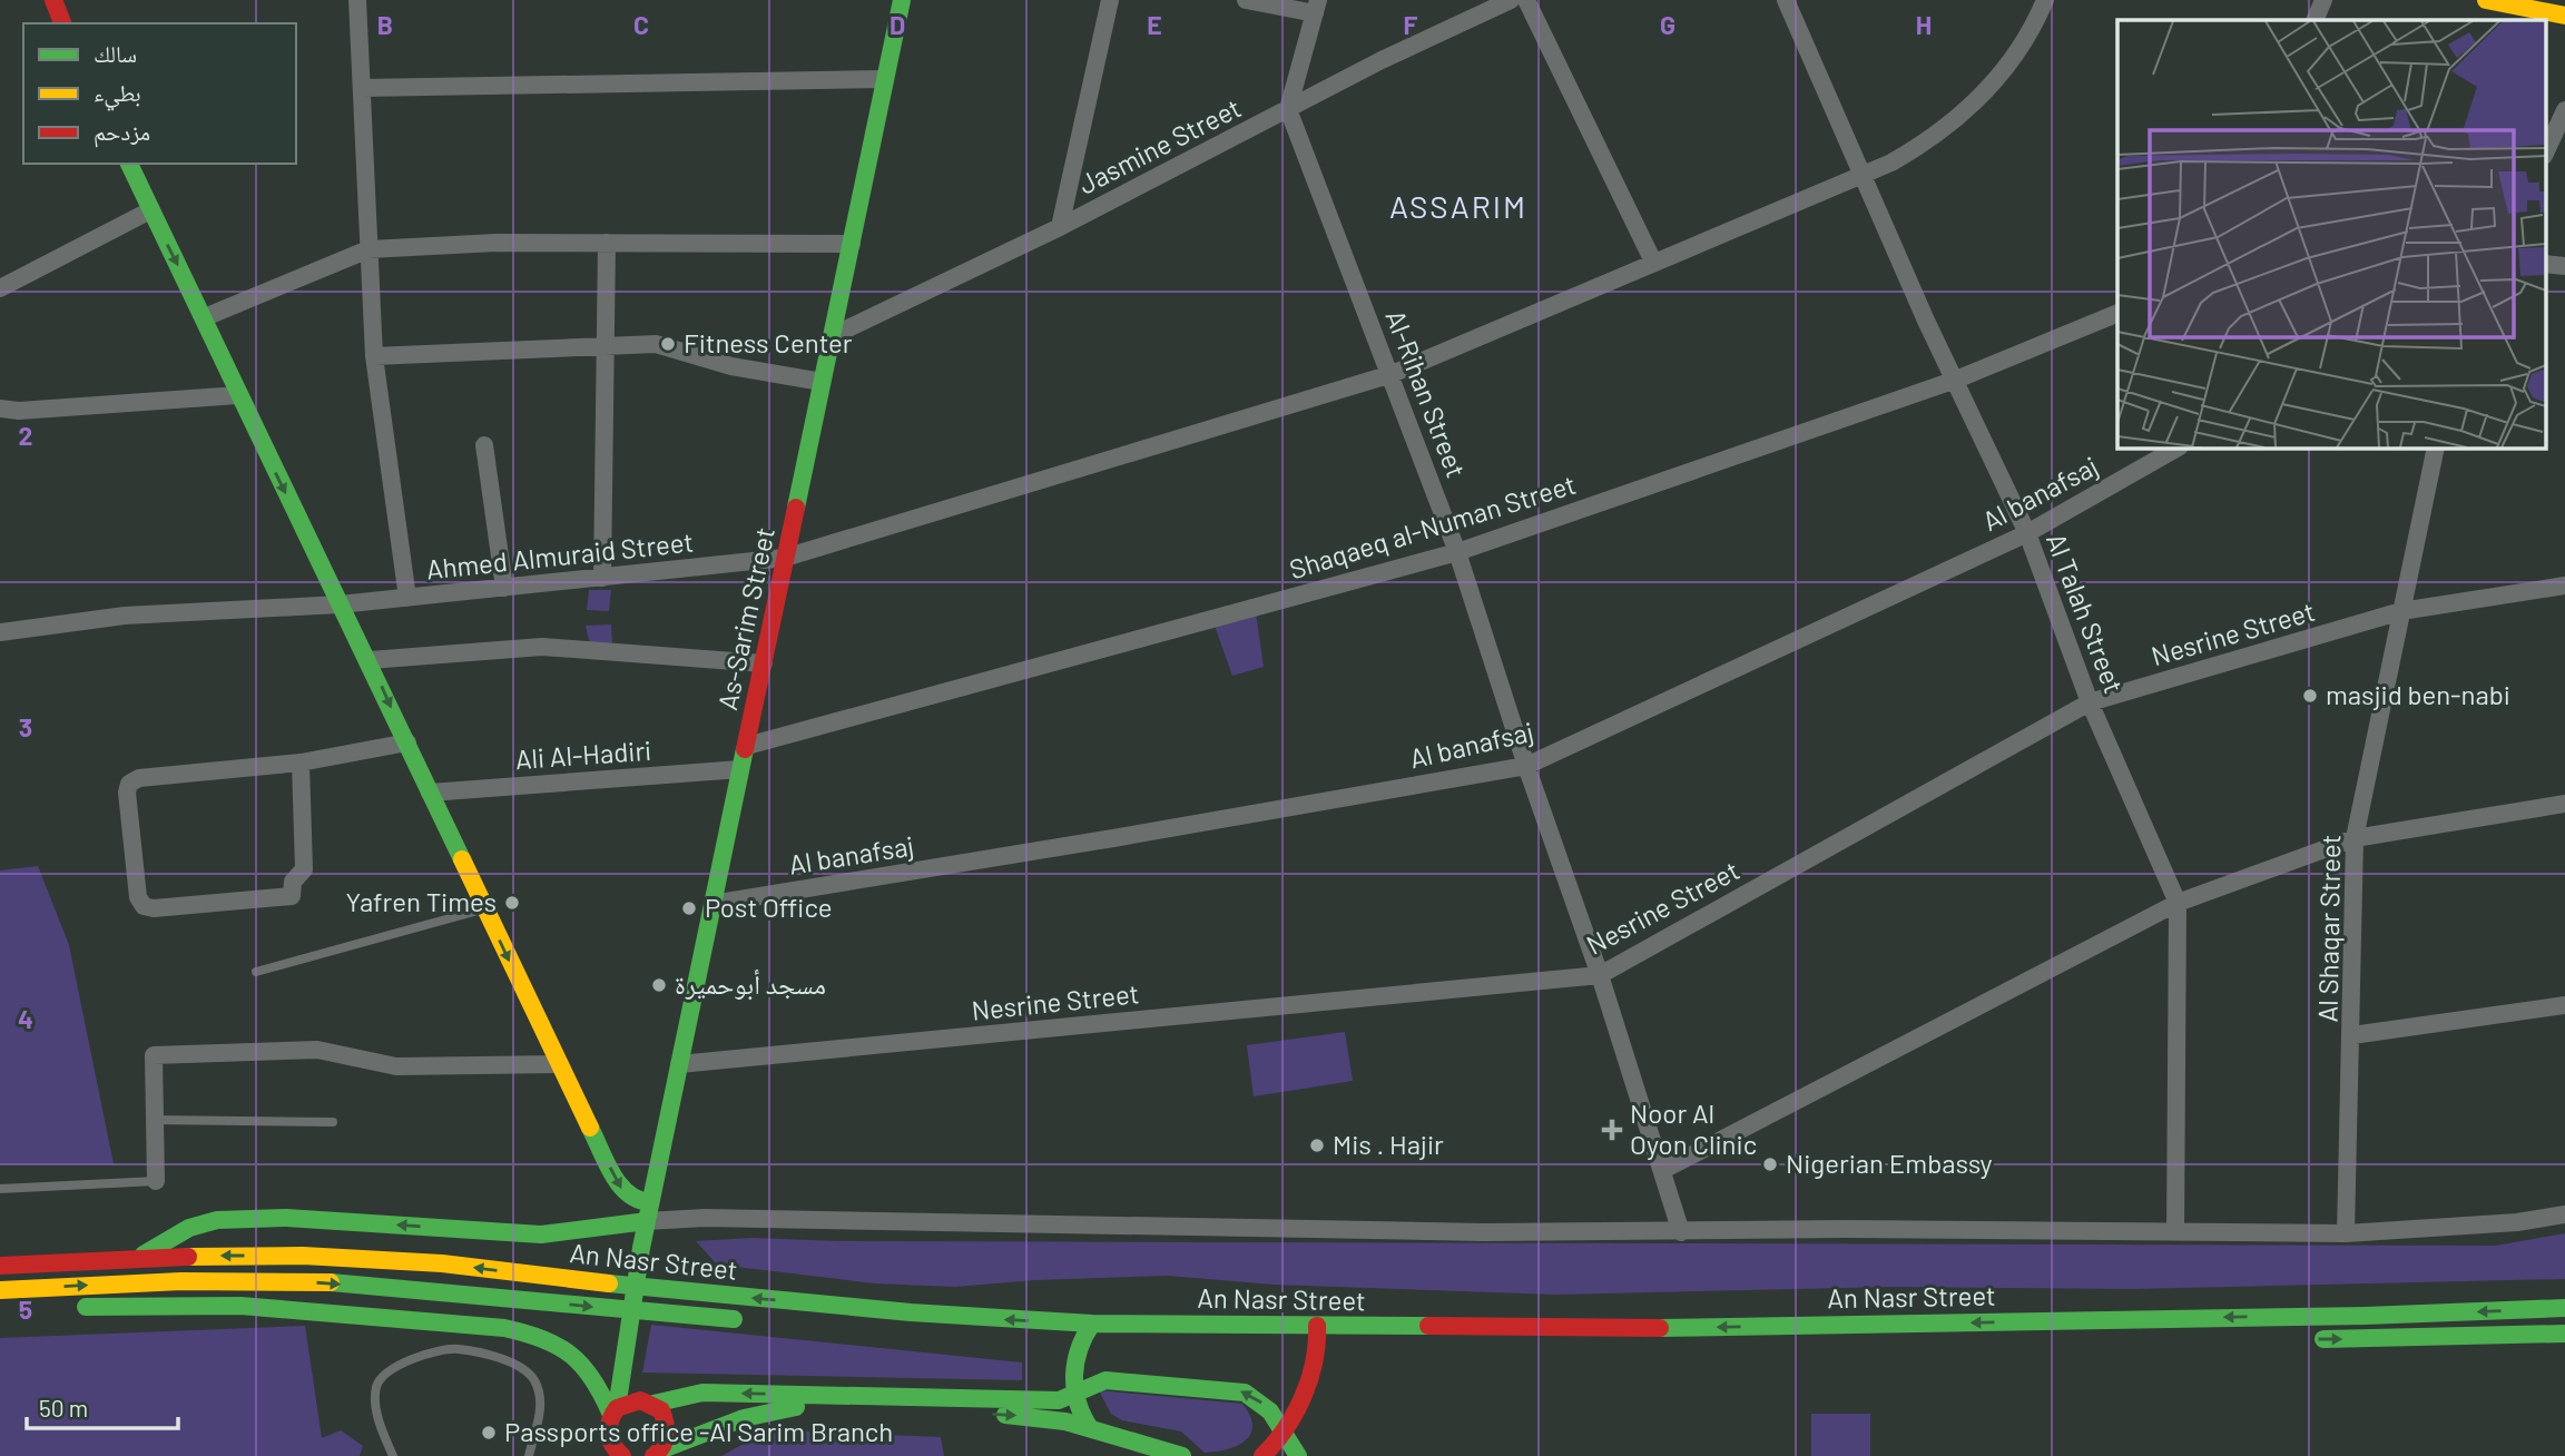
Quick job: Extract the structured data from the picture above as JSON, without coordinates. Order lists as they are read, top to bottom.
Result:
{
  "streets": {
    "main road": ["As-Sarim Street", "An Nasr Street"],
    "street": [
      "Jasmine Street",
      "Al-Rihan Street",
      "Al banafsaj",
      "Shaqaeq al-Numan Street",
      "Ahmed Almuraid Street",
      "Al Talah Street",
      "Nesrine Street",
      "Ali Al-Hadiri",
      "Al Shaqar Street"
    ]
  },
  "crossings": [
    ["Jasmine Street", "Al-Rihan Street"],
    ["Jasmine Street", "As-Sarim Street"],
    ["Al-Rihan Street", "Al banafsaj"],
    ["Al-Rihan Street", "Shaqaeq al-Numan Street"],
    ["Al-Rihan Street", "Ahmed Almuraid Street"],
    ["Al-Rihan Street", "Nesrine Street"],
    ["Al banafsaj", "Al Talah Street"],
    ["Al banafsaj", "As-Sarim Street"],
    ["Shaqaeq al-Numan Street", "Al Talah Street"],
    ["Shaqaeq al-Numan Street", "As-Sarim Street"],
    ["Ahmed Almuraid Street", "Al Talah Street"],
    ["Ahmed Almuraid Street", "As-Sarim Street"],
    ["Al Talah Street", "Nesrine Street"],
    ["As-Sarim Street", "Nesrine Street"],
    ["As-Sarim Street", "Ali Al-Hadiri"],
    ["Nesrine Street", "Al Shaqar Street"]
  ],
  "districts": ["ASSARIM"],
  "places": {
    "other": [
      "Fitness Center",
      "masjid ben-nabi",
      "Yafren Times",
      "Post Office",
      "مسجد أبوحميرة",
      "Mis . Hajir",
      "Nigerian Embassy",
      "Passports office -Al Sarim Branch"
    ],
    "health": ["Noor Al Oyon Clinic"]
  },
  "legend": ["سالك", "بطيء", "مزدحم"],
  "scale_bar": "50 m",
  "grid": {
    "columns": [
      "B",
      "C",
      "D",
      "E",
      "F",
      "G",
      "H"
    ],
    "rows": [
      "2",
      "3",
      "4",
      "5"
    ]
  }
}
